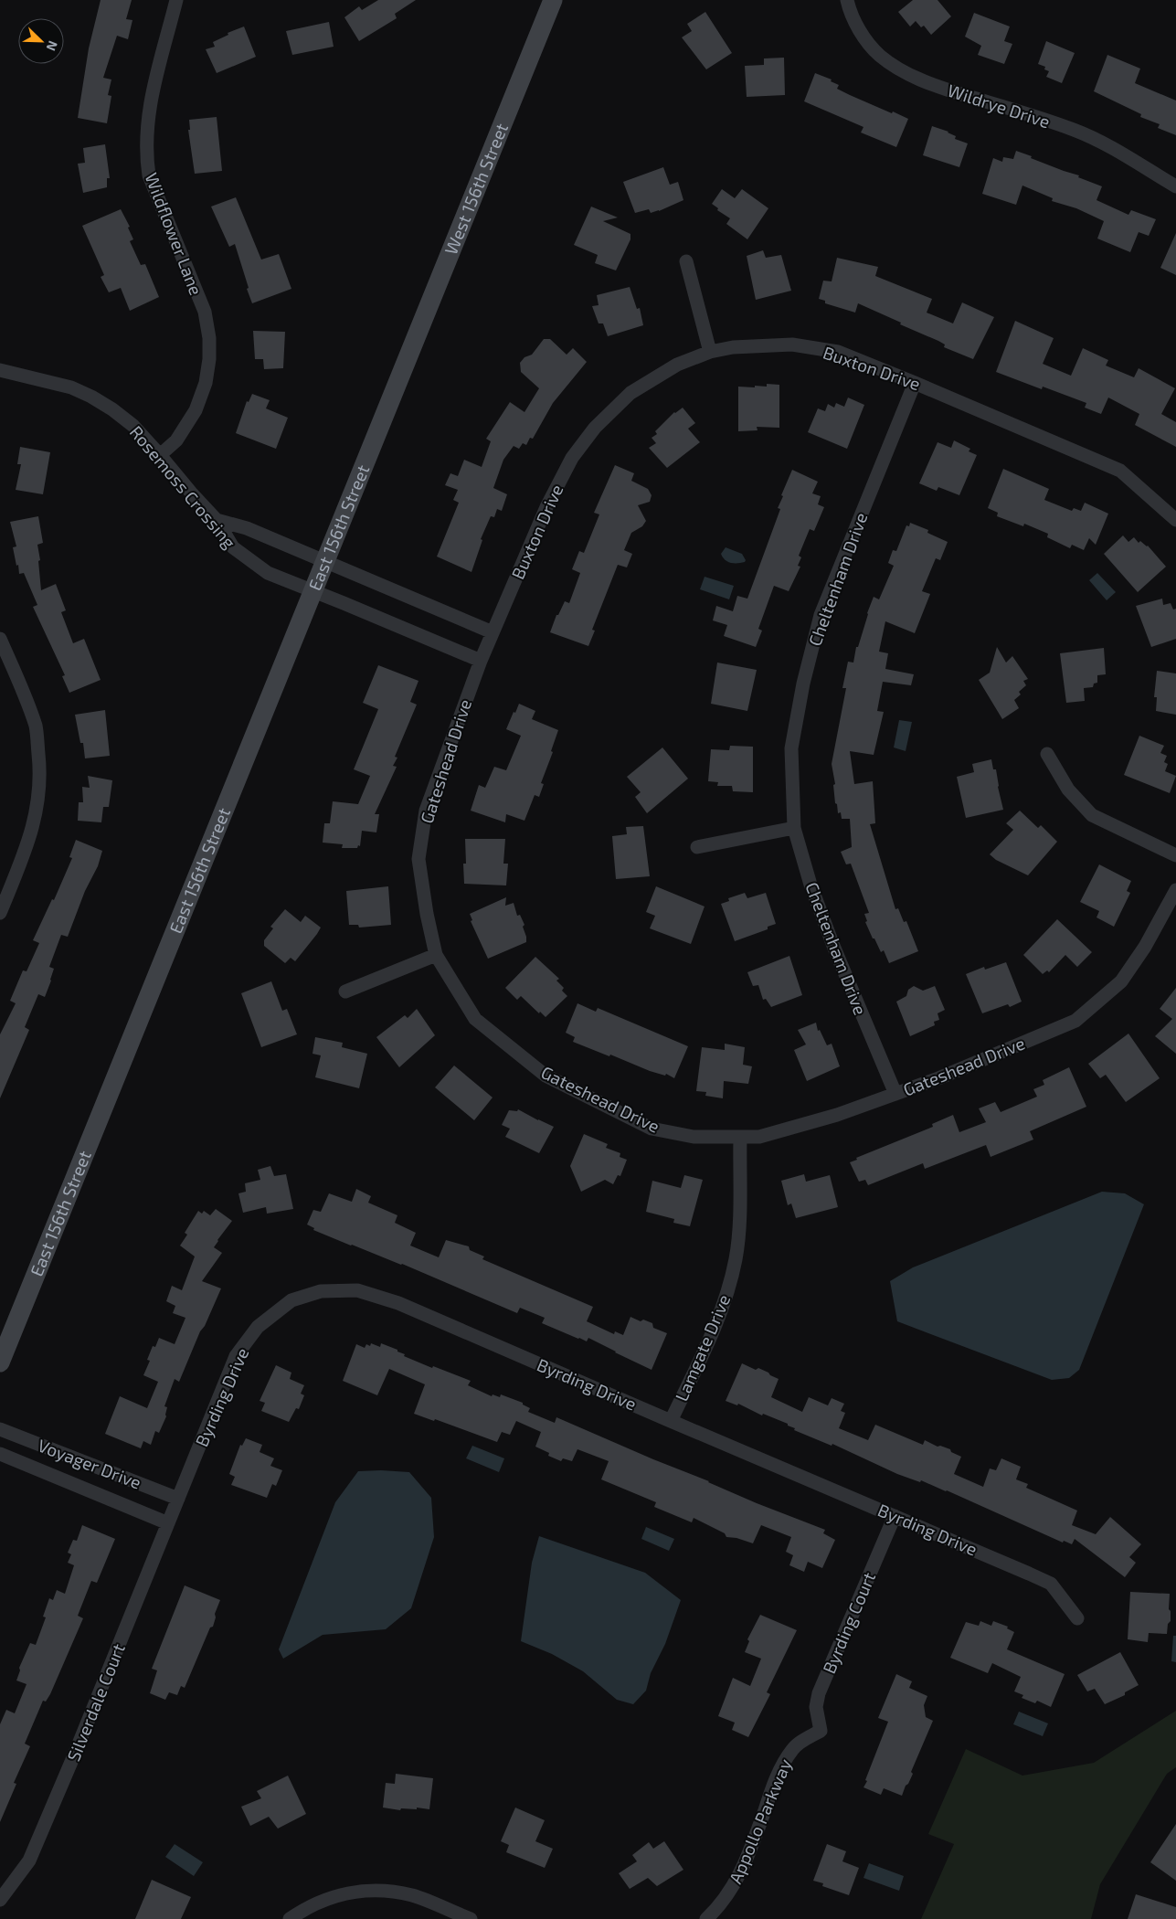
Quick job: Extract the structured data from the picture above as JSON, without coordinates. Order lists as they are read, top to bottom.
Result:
{
  "streets": {
    "street": [
      "Wildrye Drive",
      "West 156th Street",
      "Wildflower Lane",
      "Buxton Drive",
      "Rosemoss Crossing",
      "East 156th Street",
      "Cheltenham Drive",
      "Gateshead Drive",
      "Lamgate Drive",
      "Byrding Drive",
      "Voyager Drive",
      "Byrding Court",
      "Silverdale Court",
      "Appollo Parkway"
    ]
  },
  "crossings": [
    ["West 156th Street", "East 156th Street"],
    ["Wildflower Lane", "Rosemoss Crossing"],
    ["Buxton Drive", "Cheltenham Drive"],
    ["Buxton Drive", "Gateshead Drive"],
    ["Rosemoss Crossing", "East 156th Street"],
    ["Rosemoss Crossing", "Gateshead Drive"],
    ["Cheltenham Drive", "Gateshead Drive"],
    ["Gateshead Drive", "Lamgate Drive"],
    ["Lamgate Drive", "Byrding Drive"],
    ["Byrding Drive", "Voyager Drive"],
    ["Byrding Drive", "Byrding Court"],
    ["Byrding Drive", "Silverdale Court"],
    ["Voyager Drive", "Silverdale Court"],
    ["Byrding Court", "Appollo Parkway"]
  ],
  "north": "bottom right"
}
